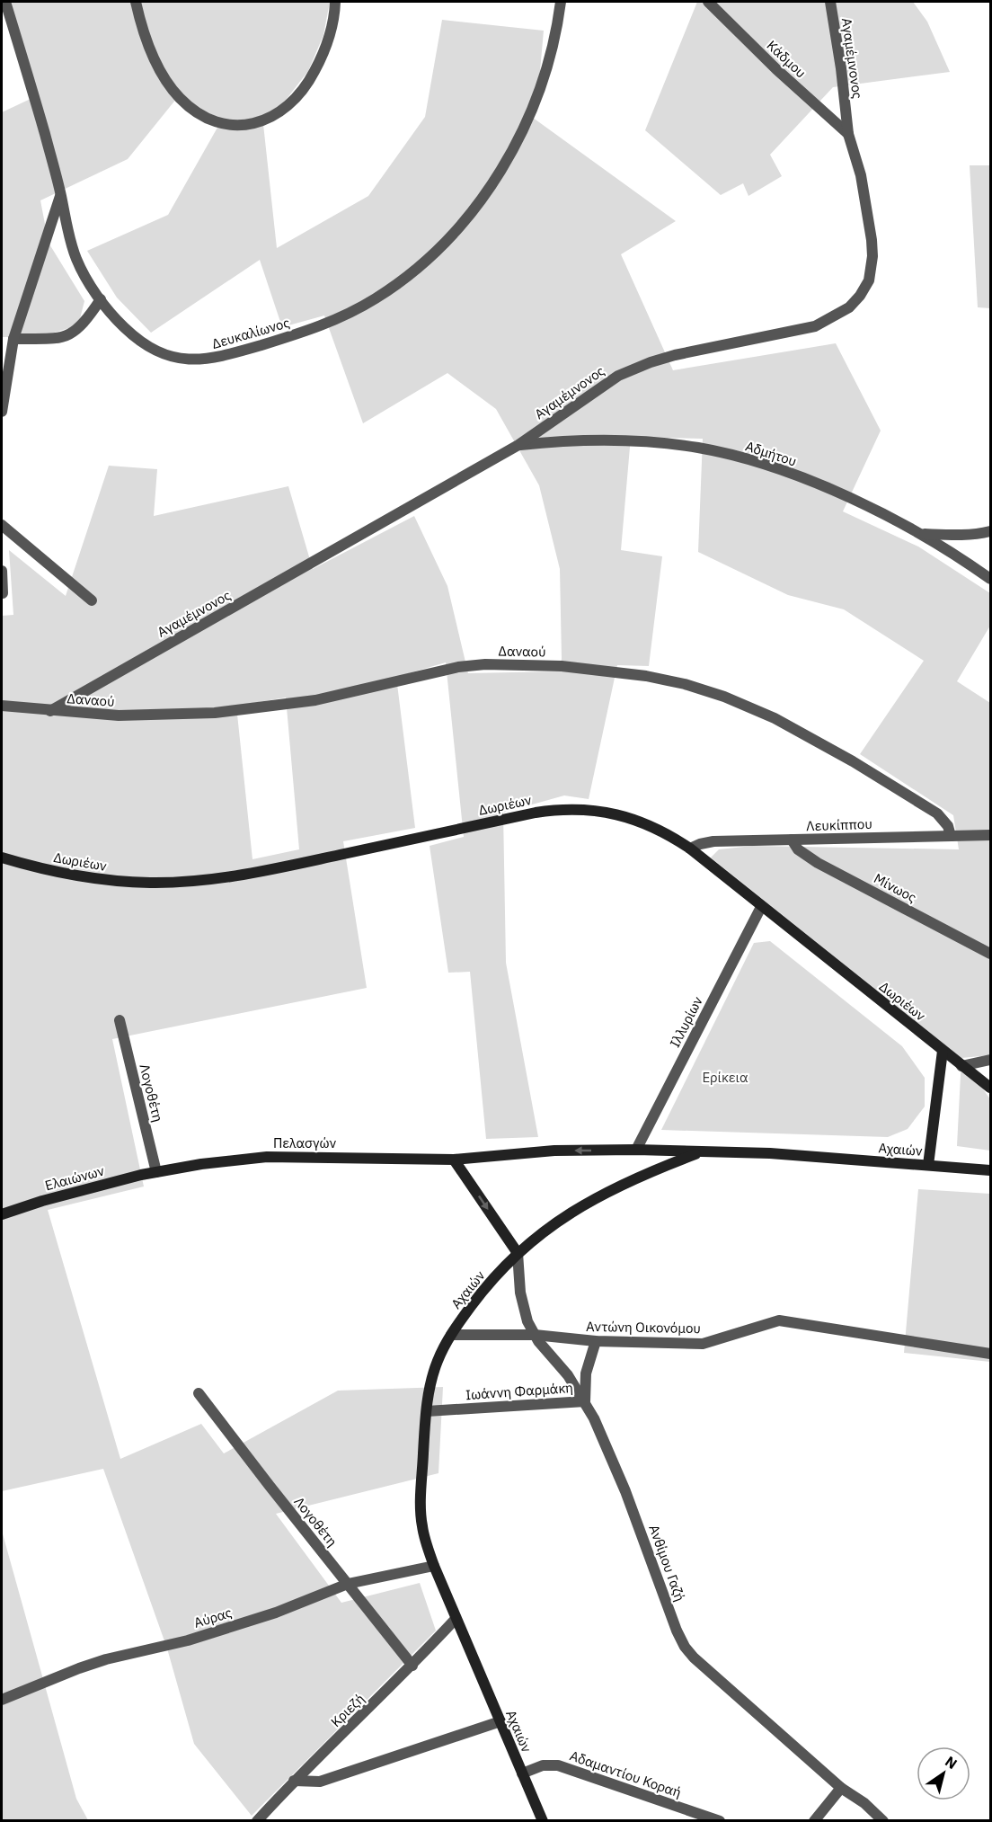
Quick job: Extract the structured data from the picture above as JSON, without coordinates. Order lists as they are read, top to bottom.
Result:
{
  "streets": {
    "main road": [
      "Δωριέων",
      "Πελασγών",
      "Αχαιών",
      "Ελαιώνων"
    ],
    "street": [
      "Αγαμέμνονος",
      "Κάδμου",
      "Δευκαλίωνος",
      "Αδμήτου",
      "Δαναού",
      "Λευκίππου",
      "Μίνωος",
      "Ιλλυρίων",
      "Λογοθέτη",
      "Αντώνη Οικονόμου",
      "Ιωάννη Φαρμάκη",
      "Ανθίμου Γαζή",
      "Αύρας",
      "Κριεζή",
      "Αδαμαντίου Κοραή"
    ]
  },
  "crossings": [
    ["Αγαμέμνονος", "Κάδμου"],
    ["Αγαμέμνονος", "Αδμήτου"],
    ["Αγαμέμνονος", "Δαναού"],
    ["Δαναού", "Λευκίππου"],
    ["Δωριέων", "Λευκίππου"],
    ["Δωριέων", "Ιλλυρίων"],
    ["Λευκίππου", "Μίνωος"],
    ["Ιλλυρίων", "Πελασγών"],
    ["Λογοθέτη", "Πελασγών"],
    ["Λογοθέτη", "Ελαιώνων"],
    ["Λογοθέτη", "Αύρας"],
    ["Λογοθέτη", "Κριεζή"],
    ["Πελασγών", "Αχαιών"],
    ["Πελασγών", "Ελαιώνων"],
    ["Αχαιών", "Αντώνη Οικονόμου"],
    ["Αχαιών", "Ιωάννη Φαρμάκη"],
    ["Αχαιών", "Ανθίμου Γαζή"],
    ["Αχαιών", "Αύρας"],
    ["Αχαιών", "Κριεζή"],
    ["Αχαιών", "Αδαμαντίου Κοραή"],
    ["Αντώνη Οικονόμου", "Ιωάννη Φαρμάκη"],
    ["Αντώνη Οικονόμου", "Ανθίμου Γαζή"],
    ["Ιωάννη Φαρμάκη", "Ανθίμου Γαζή"]
  ],
  "parks": ["Ερίκεια"],
  "north": "top right"
}
